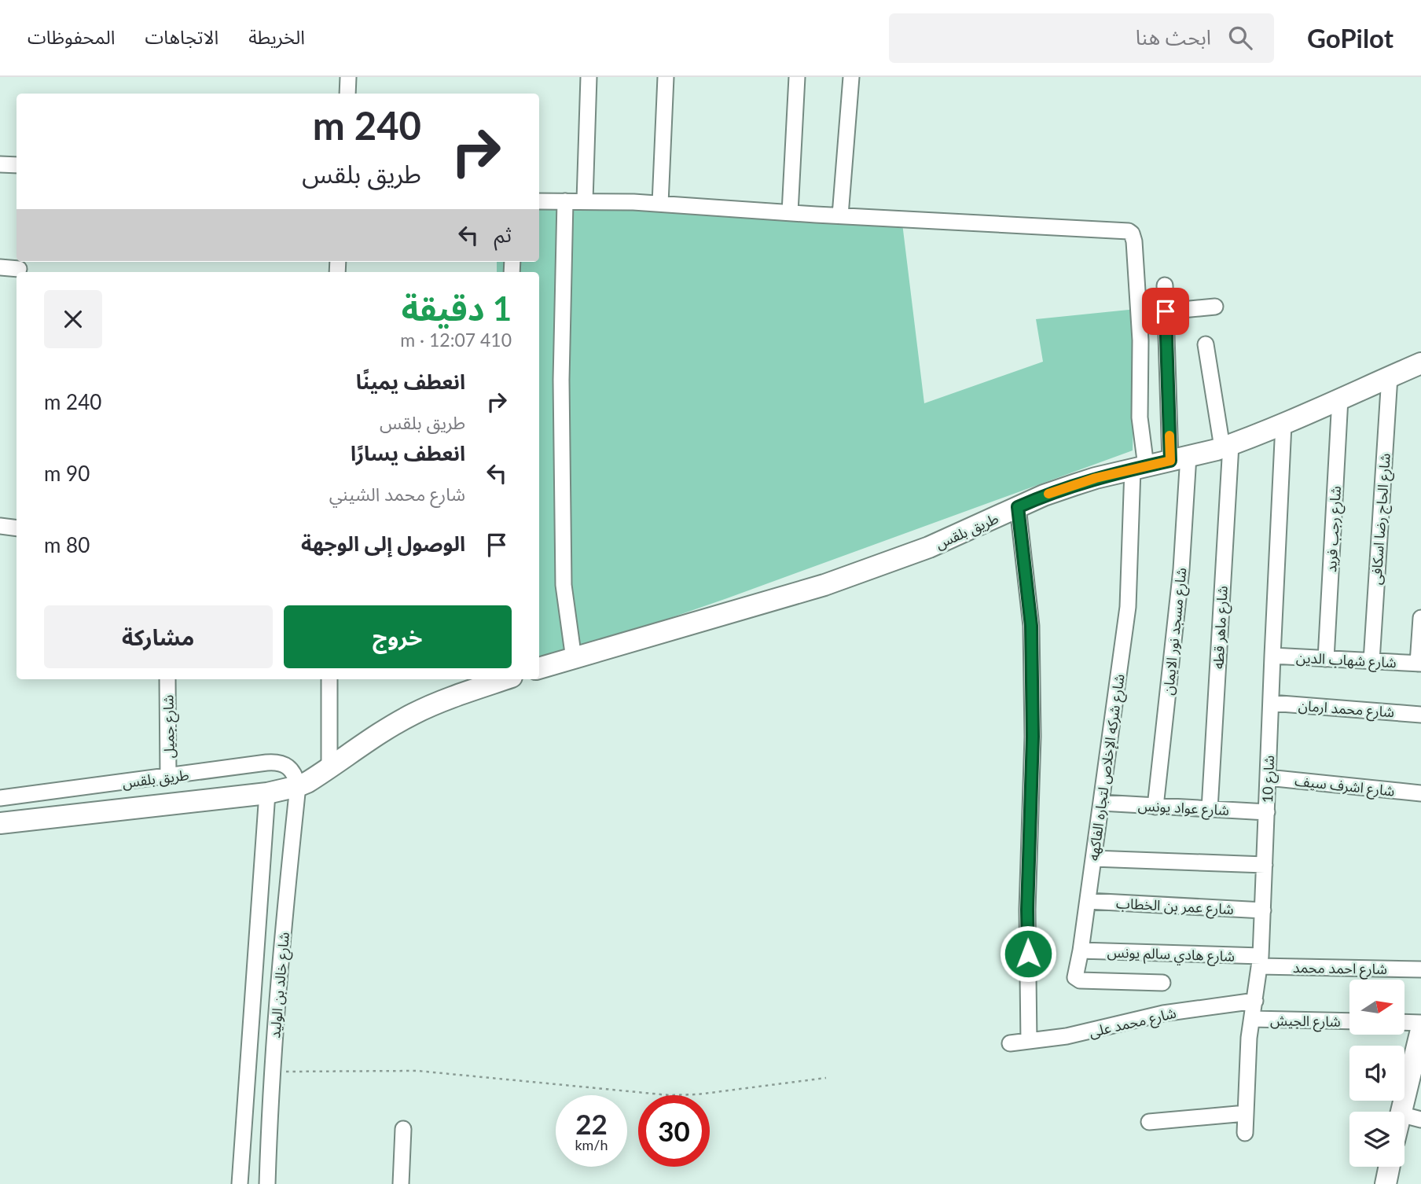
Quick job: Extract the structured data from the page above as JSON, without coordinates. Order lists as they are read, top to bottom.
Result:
{
  "streets": {
    "main road": ["طريق بلقس"],
    "street": [
      "شارع الحاج رضا اسكافى",
      "شارع رجب فريد",
      "شارع ماهر قطه",
      "شارع مسجد نور الايمان",
      "شارع شهاب الدين",
      "شارع محمد ارمان",
      "شارع جميل",
      "شارع شركه الإخلاص لتجاره الفاكهه",
      "شارع 10",
      "شارع اشرف سيف",
      "شارع عواد يونس",
      "شارع عمر بن الخطاب",
      "شارع هادي سالم يونس",
      "شارع احمد محمد",
      "شارع خالد بن الوليد",
      "شارع الجيش",
      "شارع محمد على"
    ]
  },
  "crossings": [
    ["شارع الحاج رضا اسكافى", "طريق بلقس"],
    ["شارع الحاج رضا اسكافى", "شارع شهاب الدين"],
    ["شارع رجب فريد", "طريق بلقس"],
    ["شارع رجب فريد", "شارع شهاب الدين"],
    ["طريق بلقس", "شارع ماهر قطه"],
    ["طريق بلقس", "شارع مسجد نور الايمان"],
    ["طريق بلقس", "شارع جميل"],
    ["طريق بلقس", "شارع شركه الإخلاص لتجاره الفاكهه"],
    ["طريق بلقس", "شارع 10"],
    ["طريق بلقس", "شارع خالد بن الوليد"],
    ["شارع ماهر قطه", "شارع عواد يونس"],
    ["شارع مسجد نور الايمان", "شارع عواد يونس"],
    ["شارع شهاب الدين", "شارع 10"],
    ["شارع محمد ارمان", "شارع 10"],
    ["شارع شركه الإخلاص لتجاره الفاكهه", "شارع عواد يونس"],
    ["شارع شركه الإخلاص لتجاره الفاكهه", "شارع عمر بن الخطاب"],
    ["شارع شركه الإخلاص لتجاره الفاكهه", "شارع هادي سالم يونس"],
    ["شارع 10", "شارع اشرف سيف"],
    ["شارع 10", "شارع عواد يونس"],
    ["شارع 10", "شارع عمر بن الخطاب"],
    ["شارع 10", "شارع هادي سالم يونس"],
    ["شارع 10", "شارع احمد محمد"],
    ["شارع 10", "شارع الجيش"],
    ["شارع 10", "شارع محمد على"],
    ["شارع هادي سالم يونس", "شارع احمد محمد"]
  ],
  "north": "right",
  "page": {
    "header": "GoPilot",
    "search": "ابحث هنا",
    "nav": ["الخريطة", "الاتجاهات", "المحفوظات"],
    "turn": ["240 m", "طريق بلقس"],
    "then": "ثم",
    "heading": ["1 دقيقة", "410 m · 12:07"],
    "list": [
      {
        "name": "انعطف يمينًا",
        "note": "طريق بلقس",
        "value": "240 m"
      },
      {
        "name": "انعطف يسارًا",
        "note": "شارع محمد الشيني",
        "value": "90 m"
      },
      {
        "name": "الوصول إلى الوجهة",
        "value": "80 m"
      }
    ],
    "buttons": ["خروج", "مشاركة"],
    "speed": "22 km/h",
    "limit": "30"
  }
}
